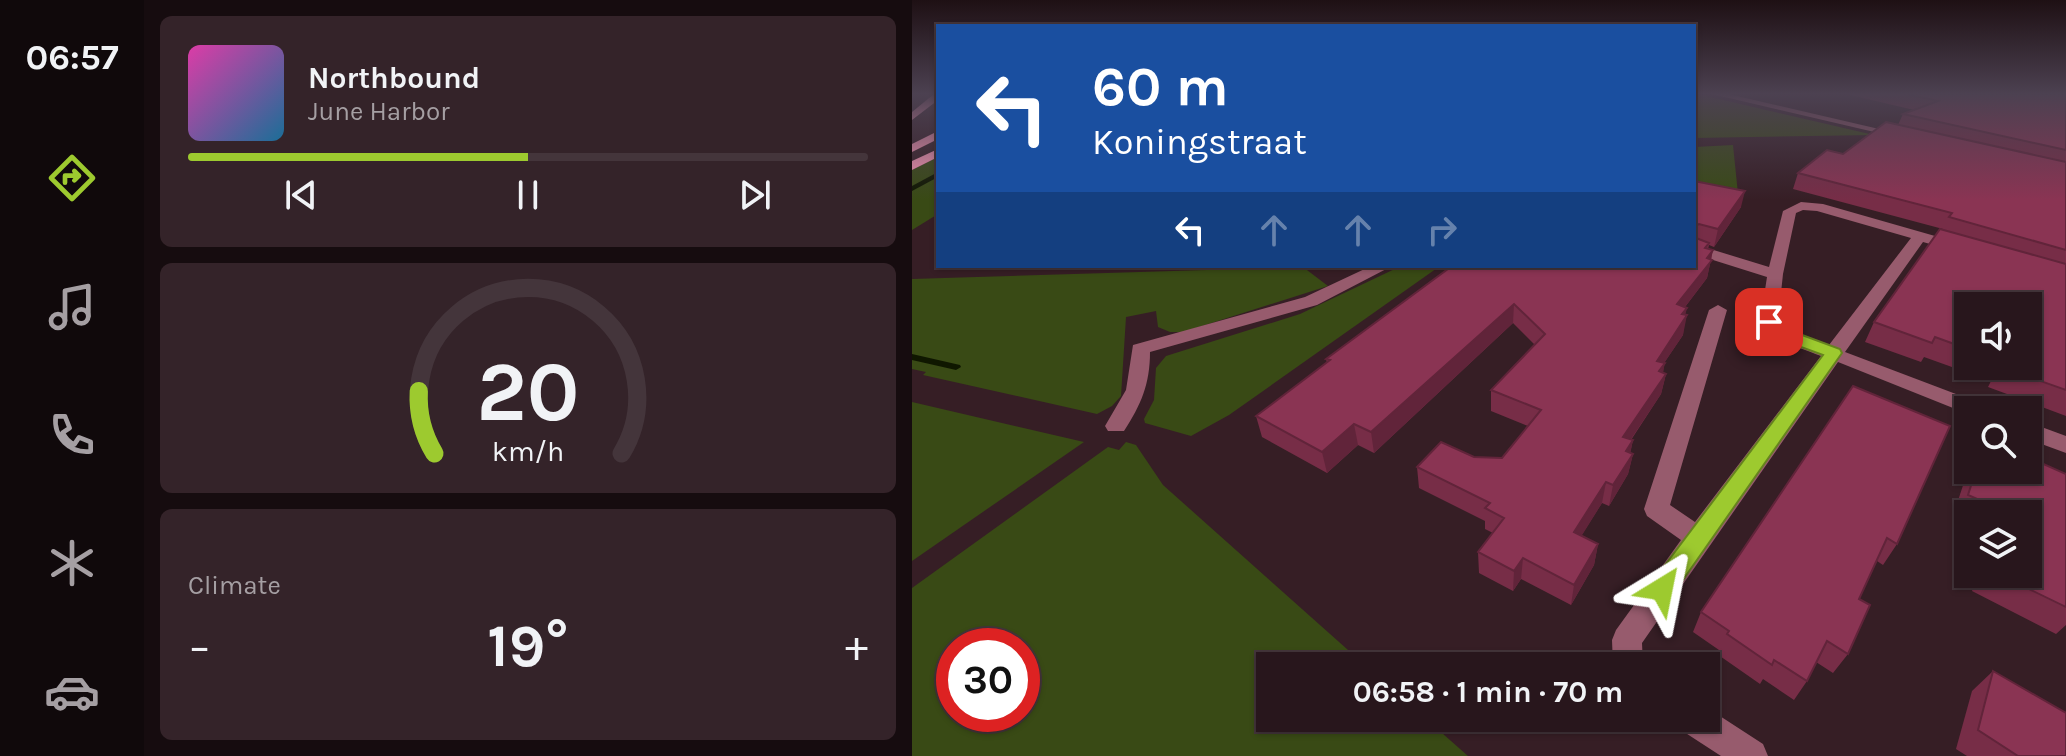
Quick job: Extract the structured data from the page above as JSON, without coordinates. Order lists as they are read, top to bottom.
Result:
{
  "page": {
    "tabs": "06:57",
    "turn": ["60 m", "Koningstraat"],
    "song": ["Northbound", "June Harbor"],
    "tile": "Climate",
    "heat": ["−", "19°", "+"],
    "limit": "30",
    "trip": "06:58 · 1 min · 70 m",
    "gauge": ["20", "km/h"]
  }
}
